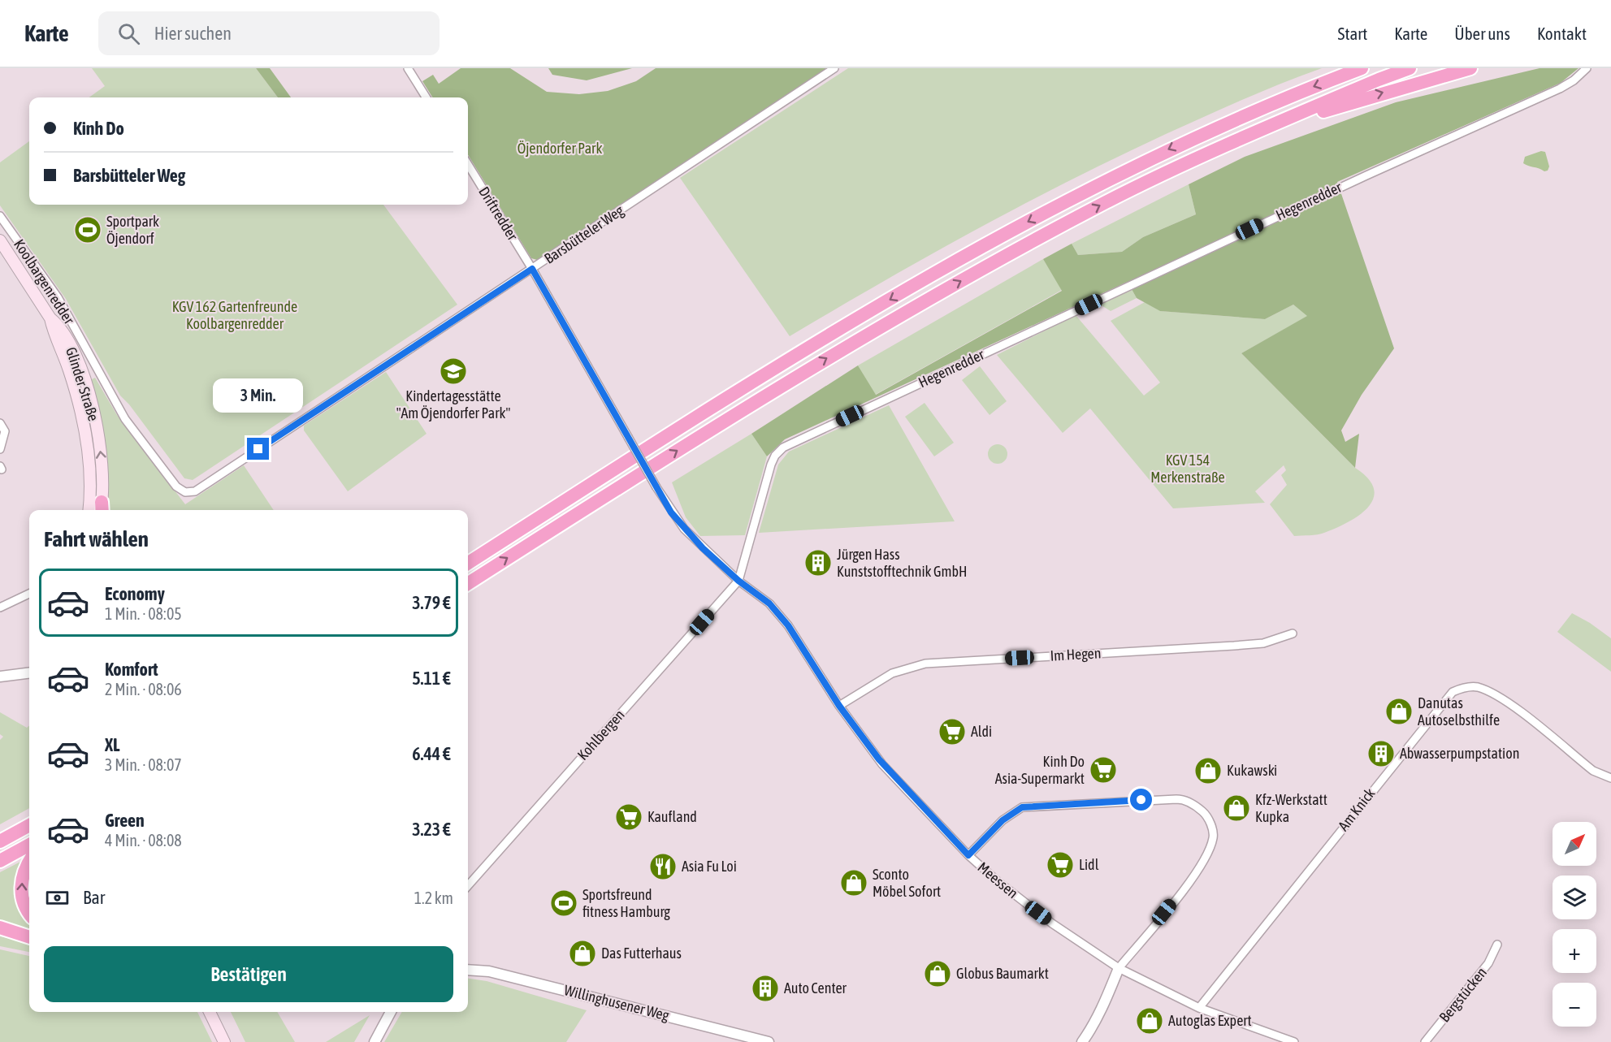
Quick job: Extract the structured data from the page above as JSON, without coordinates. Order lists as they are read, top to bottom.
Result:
{
  "streets": {
    "main road": ["Glinder Straße"],
    "street": [
      "Hegenredder",
      "Driftredder",
      "Barsbütteler Weg",
      "Koolbargenredder",
      "Im Hegen",
      "Kohlbergen",
      "Am Knick",
      "Meessen",
      "Bergstücken",
      "Willinghusener Weg"
    ]
  },
  "crossings": [
    ["Hegenredder", "Kohlbergen"],
    ["Hegenredder", "Meessen"],
    ["Driftredder", "Barsbütteler Weg"],
    ["Barsbütteler Weg", "Koolbargenredder"],
    ["Im Hegen", "Meessen"],
    ["Kohlbergen", "Meessen"],
    ["Am Knick", "Meessen"]
  ],
  "parks": ["Öjendorfer Park", "KGV 162 Gartenfreunde Koolbargenredder", "KGV 154 Merkenstraße"],
  "places": {
    "sports": ["Sportpark Öjendorf", "Sportsfreund fitness Hamburg"],
    "school or university": ["Kindertagesstätte \"Am Öjendorfer Park\""],
    "building": ["Jürgen Hass Kunststofftechnik GmbH", "Abwasserpumpstation", "Auto Center"],
    "shop": [
      "Danutas Autoselbsthilfe",
      "Kukawski",
      "Kfz-Werkstatt Kupka",
      "Sconto Möbel Sofort",
      "Das Futterhaus",
      "Globus Baumarkt",
      "Autoglas Expert"
    ],
    "supermarket": [
      "Aldi",
      "Kinh Do Asia-Supermarkt",
      "Kaufland",
      "Lidl"
    ],
    "restaurant": ["Asia Fu Loi"]
  },
  "north": "top right",
  "page": {
    "header": "Karte",
    "search": "Hier suchen",
    "nav": [
      "Start",
      "Karte",
      "Über uns",
      "Kontakt"
    ],
    "banner": ["Kinh Do", "Barsbütteler Weg"],
    "bubble": "3 Min.",
    "heading": "Fahrt wählen",
    "list": [
      {
        "name": "Economy",
        "note": "1 Min. · 08:05",
        "value": "3.79 €"
      },
      {
        "name": "Komfort",
        "note": "2 Min. · 08:06",
        "value": "5.11 €"
      },
      {
        "name": "XL",
        "note": "3 Min. · 08:07",
        "value": "6.44 €"
      },
      {
        "name": "Green",
        "note": "4 Min. · 08:08",
        "value": "3.23 €"
      }
    ],
    "map_buttons": ["+", "−"],
    "pay": ["Bar", "1.2 km"],
    "buttons": "Bestätigen"
  }
}
